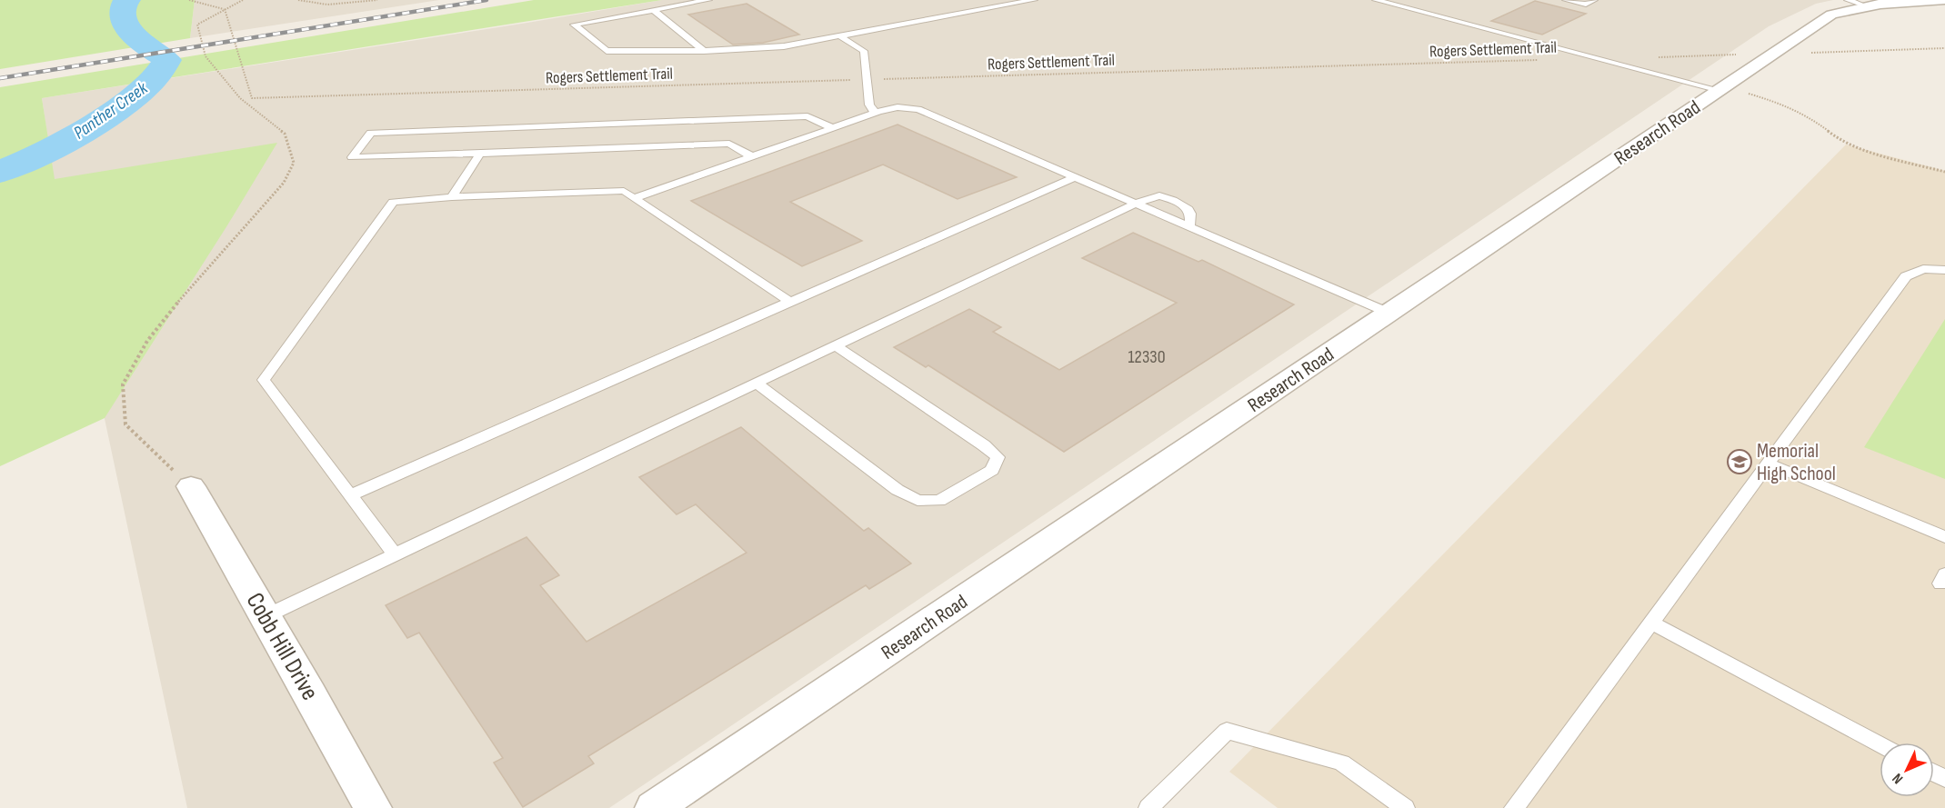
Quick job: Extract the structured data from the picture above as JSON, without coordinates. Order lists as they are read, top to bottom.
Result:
{
  "streets": {
    "street": ["Research Road", "Cobb Hill Drive"],
    "path": ["Rogers Settlement Trail"]
  },
  "water": ["Panther Creek"],
  "places": {
    "school or university": ["Memorial High School"]
  },
  "house_numbers": ["12330"],
  "north": "bottom left"
}
